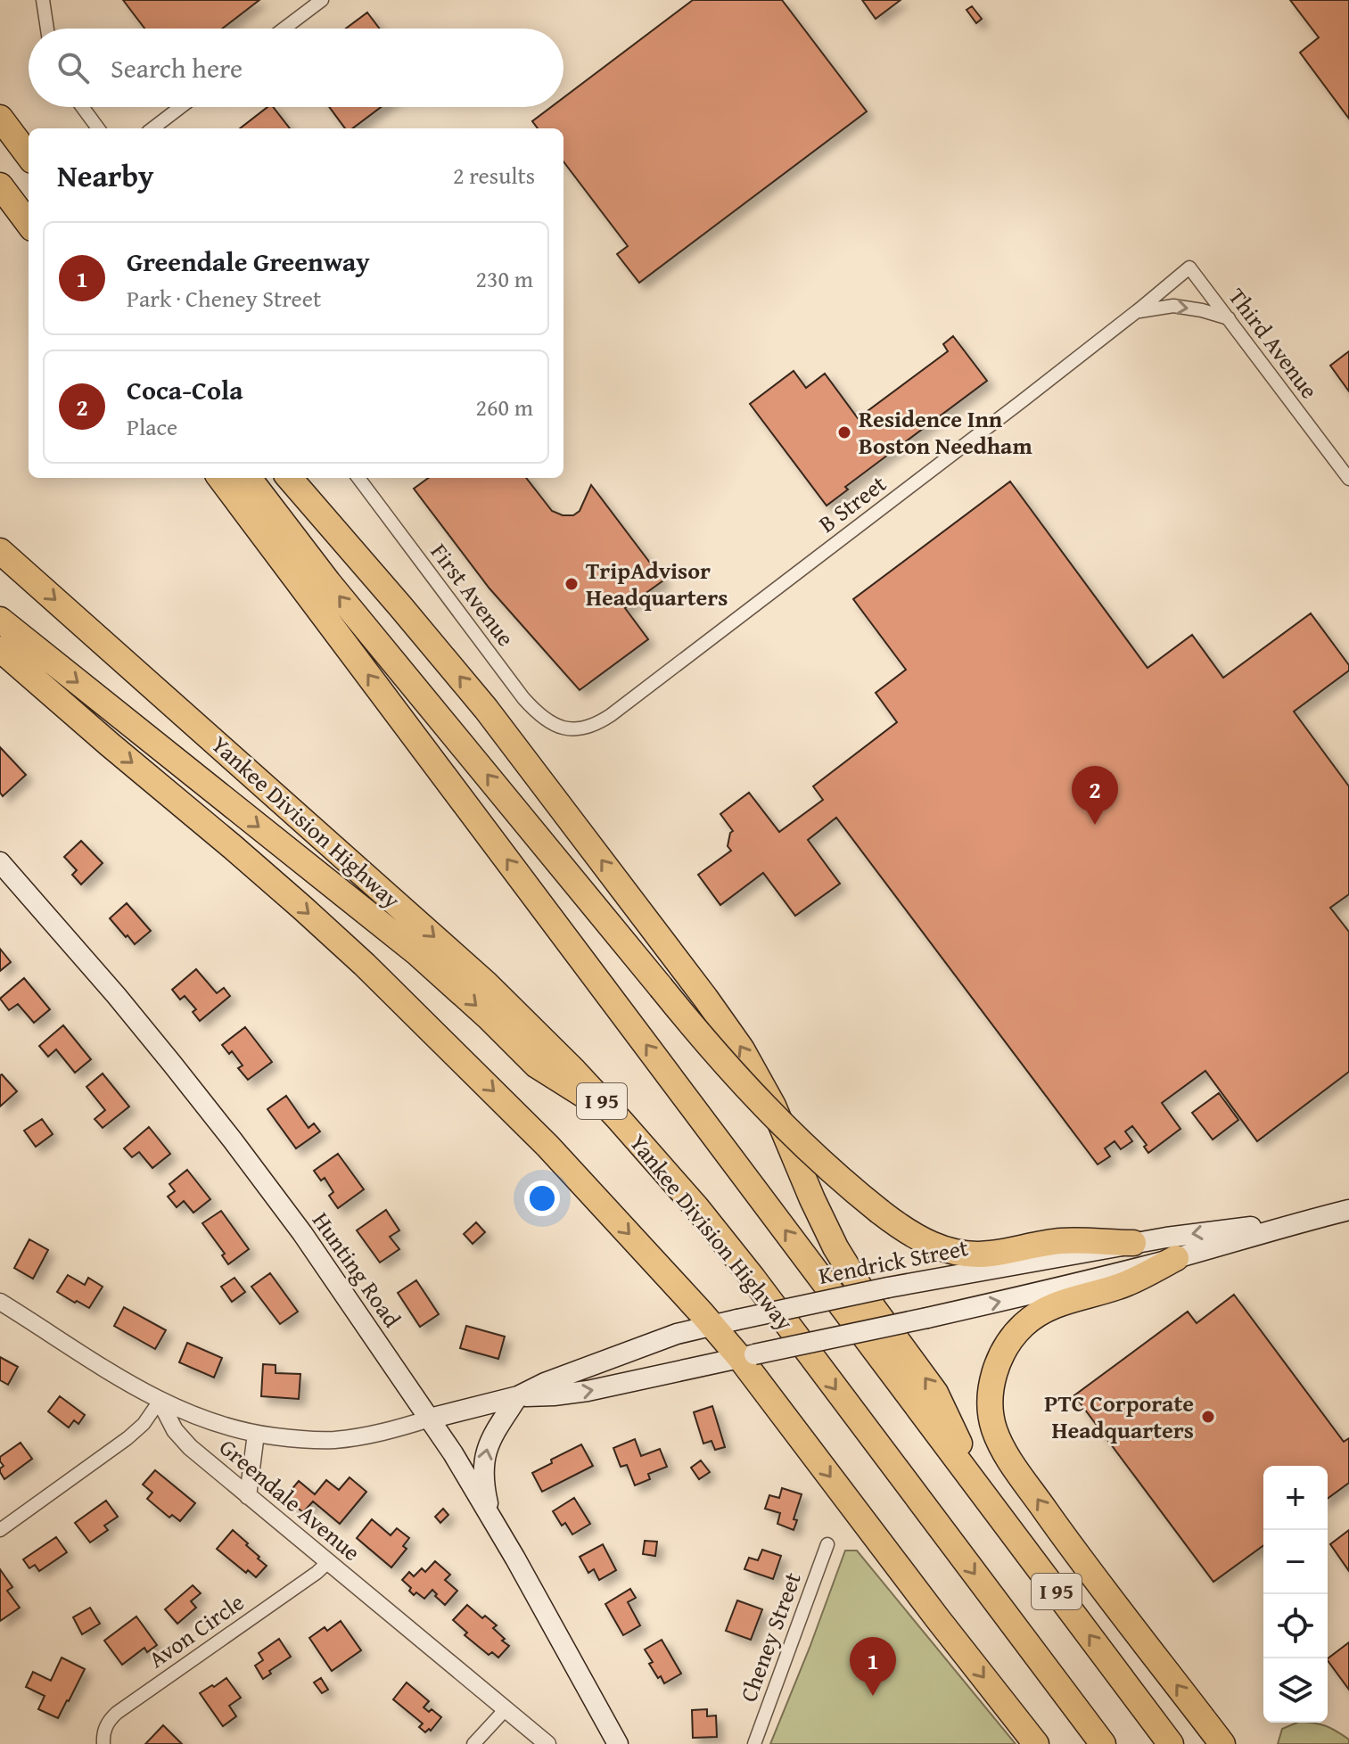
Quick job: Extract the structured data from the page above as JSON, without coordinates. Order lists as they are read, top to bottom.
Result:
{
  "streets": {
    "highway": ["Yankee Division Highway", "I 95"],
    "main road": ["Kendrick Street", "Hunting Road"],
    "street": [
      "Third Avenue",
      "B Street",
      "First Avenue",
      "Greendale Avenue",
      "Avon Circle",
      "Cheney Street"
    ]
  },
  "crossings": [
    ["Third Avenue", "B Street"],
    ["B Street", "First Avenue"],
    ["Kendrick Street", "Hunting Road"],
    ["Kendrick Street", "Greendale Avenue"],
    ["Greendale Avenue", "Avon Circle"]
  ],
  "places": ["Residence Inn Boston Needham", "TripAdvisor Headquarters", "PTC Corporate Headquarters"],
  "page": {
    "search": "Search here",
    "heading": ["Nearby", "2 results"],
    "list": [
      {
        "mark": "1",
        "name": "Greendale Greenway",
        "note": "Park · Cheney Street",
        "value": "230 m"
      },
      {
        "mark": "2",
        "name": "Coca-Cola",
        "note": "Place",
        "value": "260 m"
      }
    ],
    "pins": ["2", "1"],
    "map_buttons": ["+", "−"]
  }
}
